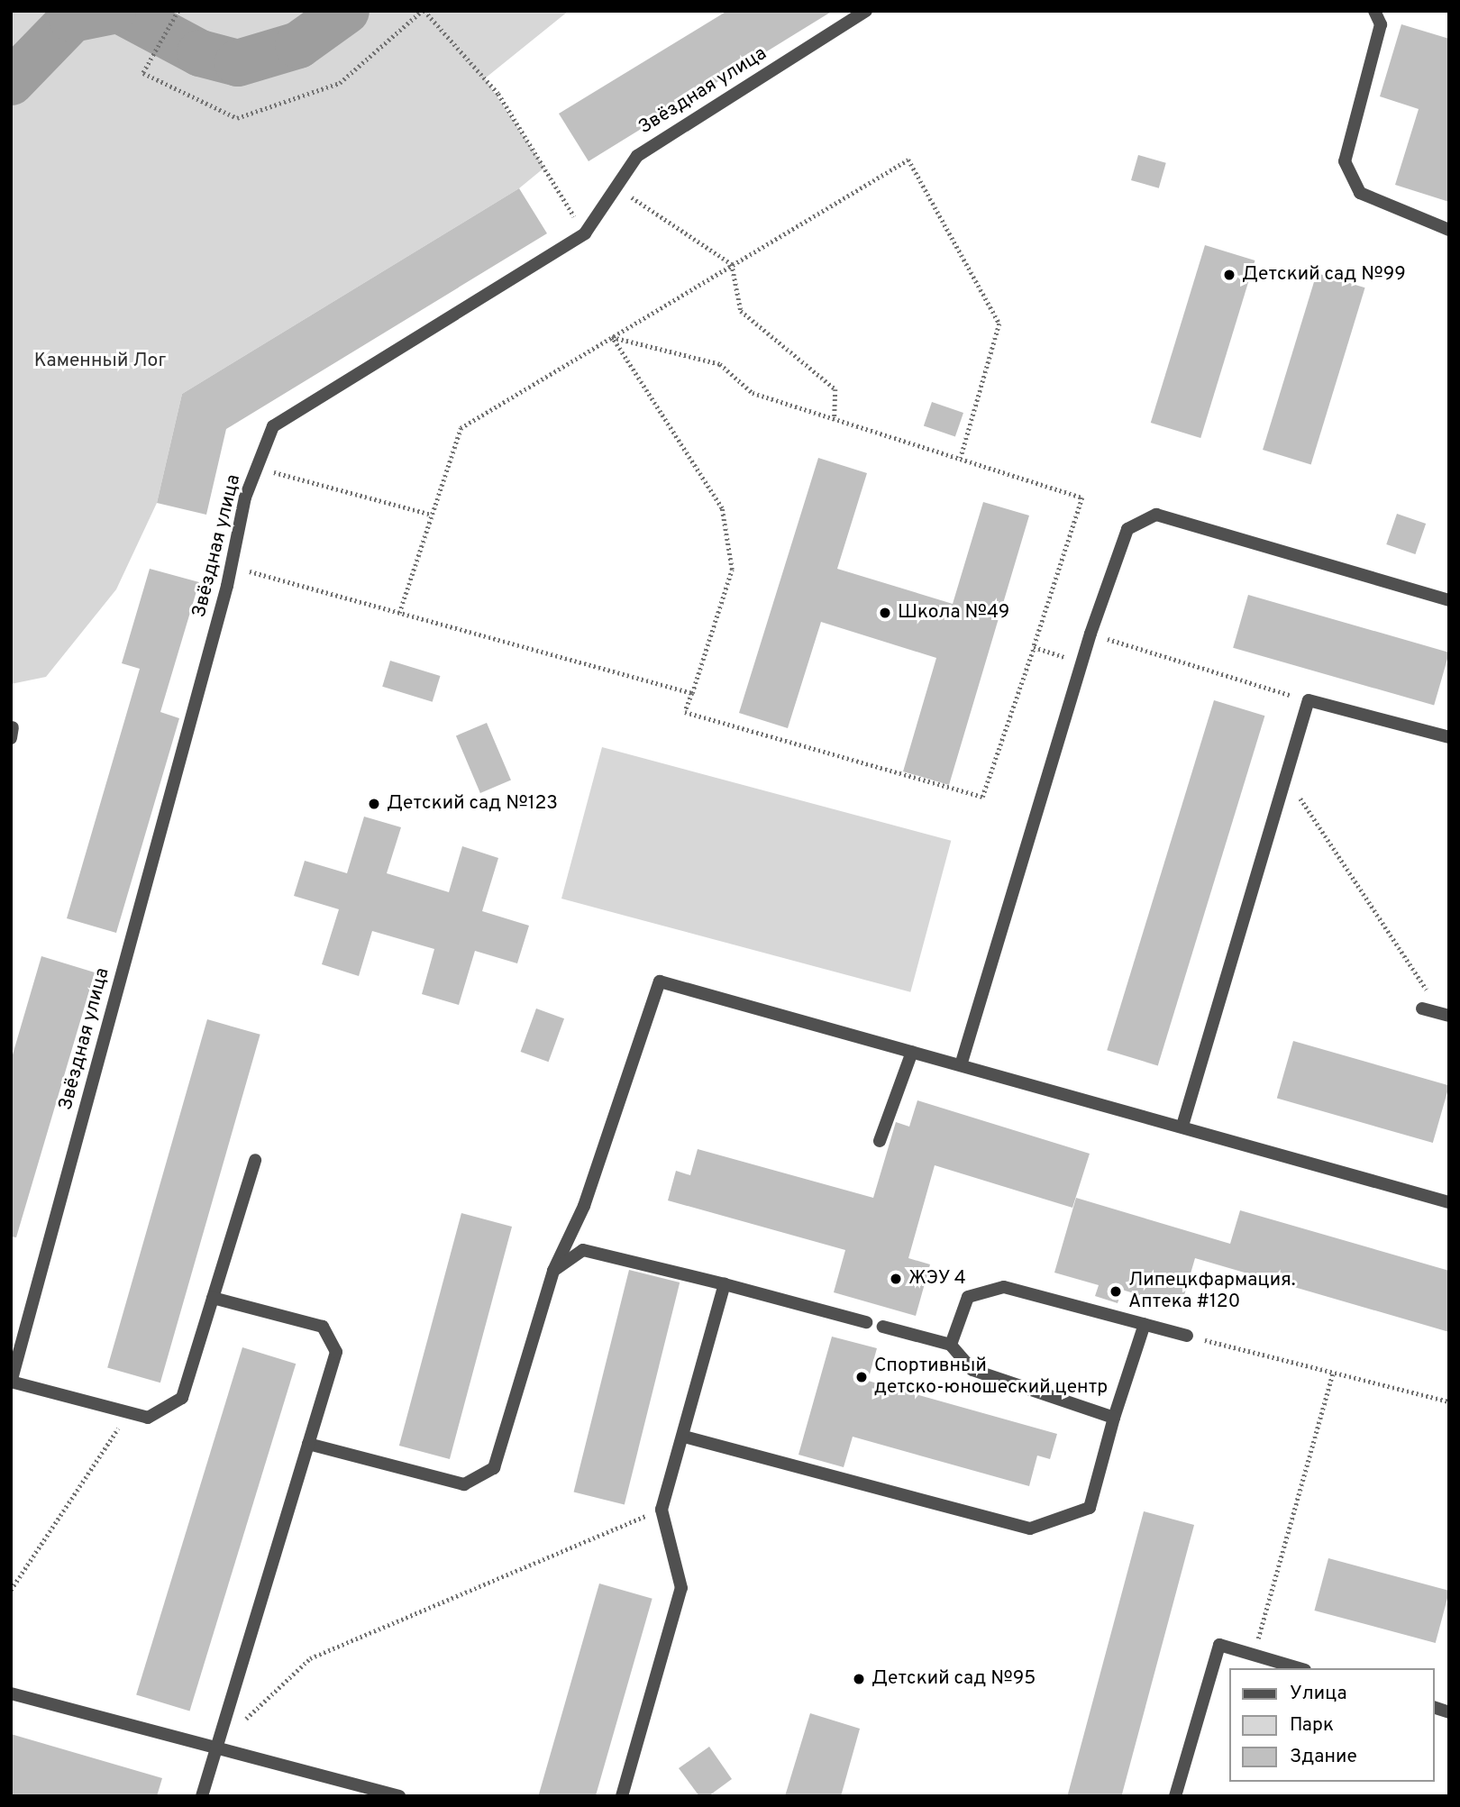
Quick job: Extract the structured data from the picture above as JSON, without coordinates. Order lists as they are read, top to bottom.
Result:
{
  "streets": {
    "street": ["Звёздная улица"]
  },
  "parks": ["Каменный Лог"],
  "places": [
    "Детский сад №99",
    "Школа №49",
    "Детский сад №123",
    "ЖЭУ 4",
    "Липецкфармация. Аптека #120",
    "Спортивный детско-юношеский центр",
    "Детский сад №95"
  ],
  "legend": ["Улица", "Парк", "Здание"]
}
